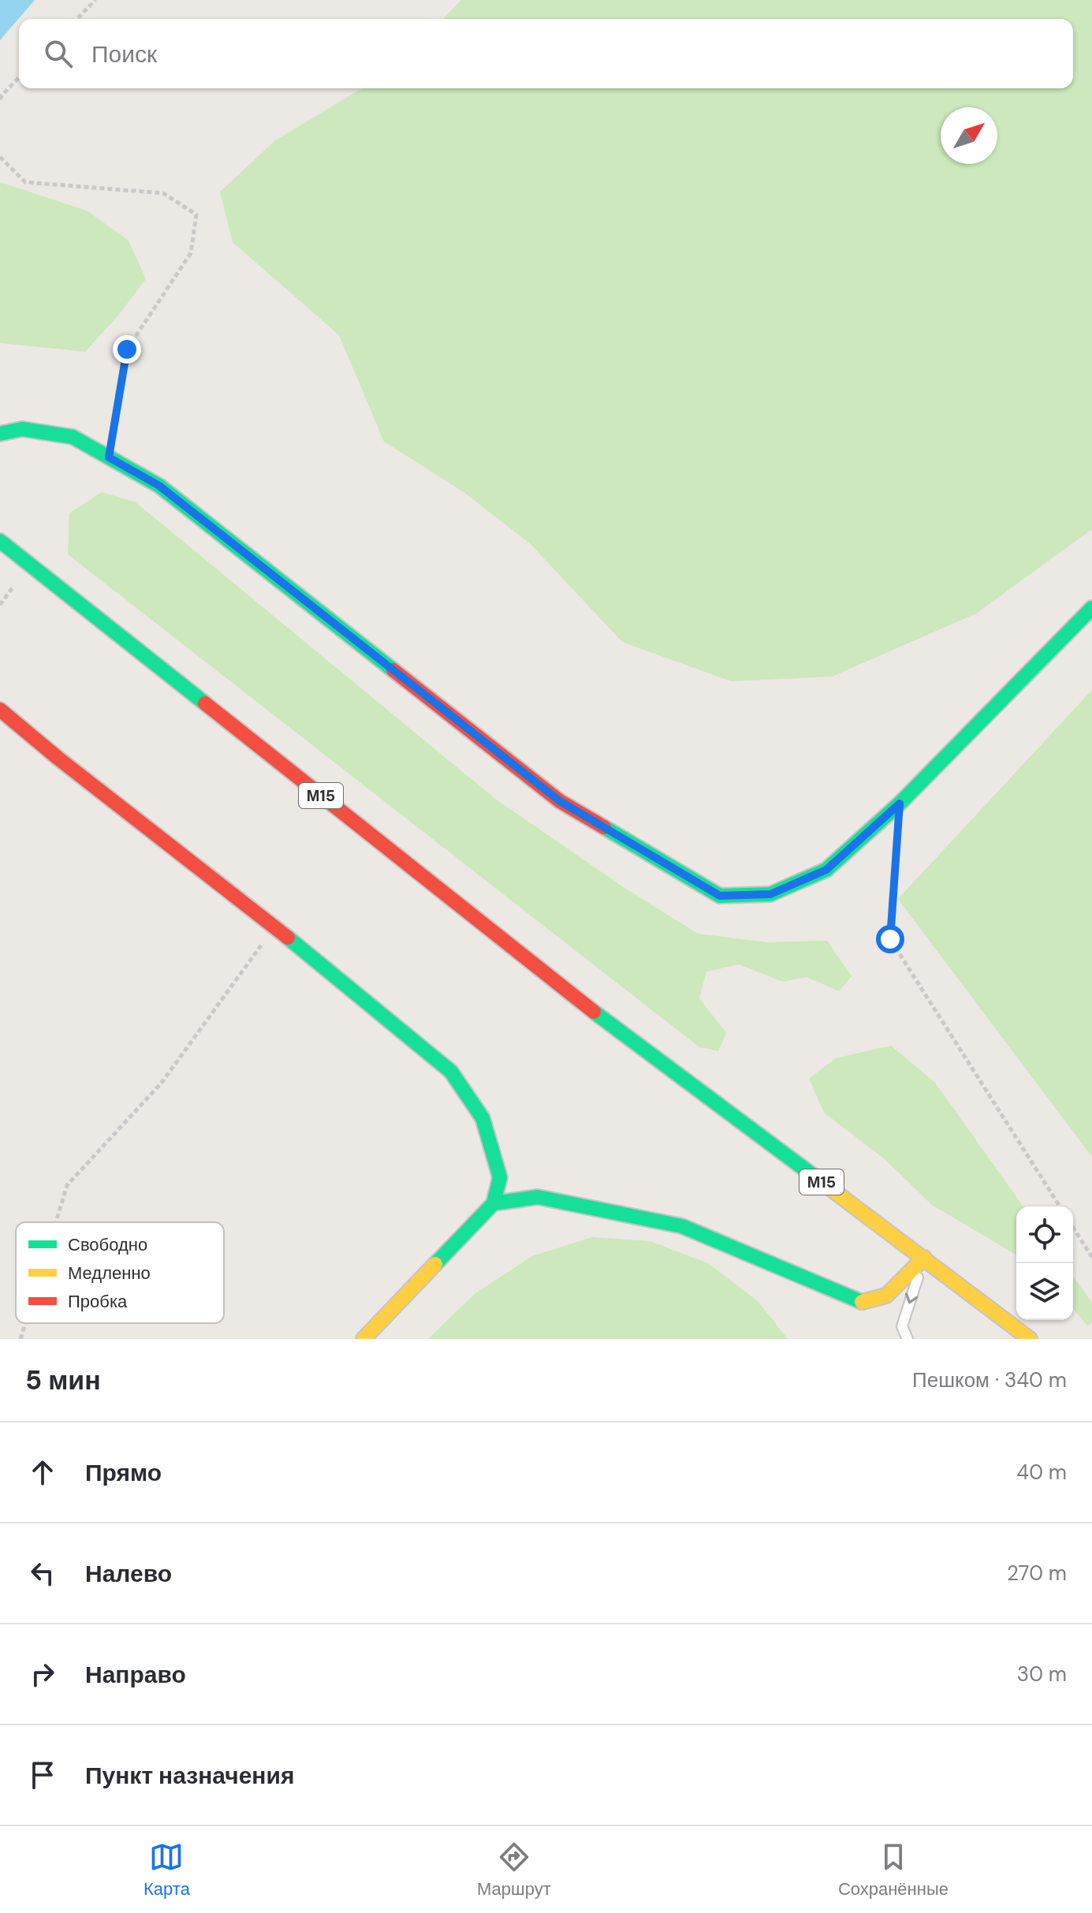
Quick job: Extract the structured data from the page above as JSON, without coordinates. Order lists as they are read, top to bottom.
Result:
{
  "streets": {
    "main road": ["М15"]
  },
  "legend": ["Свободно", "Медленно", "Пробка"],
  "north": "top right",
  "page": {
    "search": "Поиск",
    "heading": ["5 мин", "Пешком · 340 m"],
    "list": [
      ["Прямо", "40 m"],
      ["Налево", "270 m"],
      ["Направо", "30 m"],
      "Пункт назначения"
    ],
    "nav": ["Карта", "Маршрут", "Сохранённые"]
  }
}
